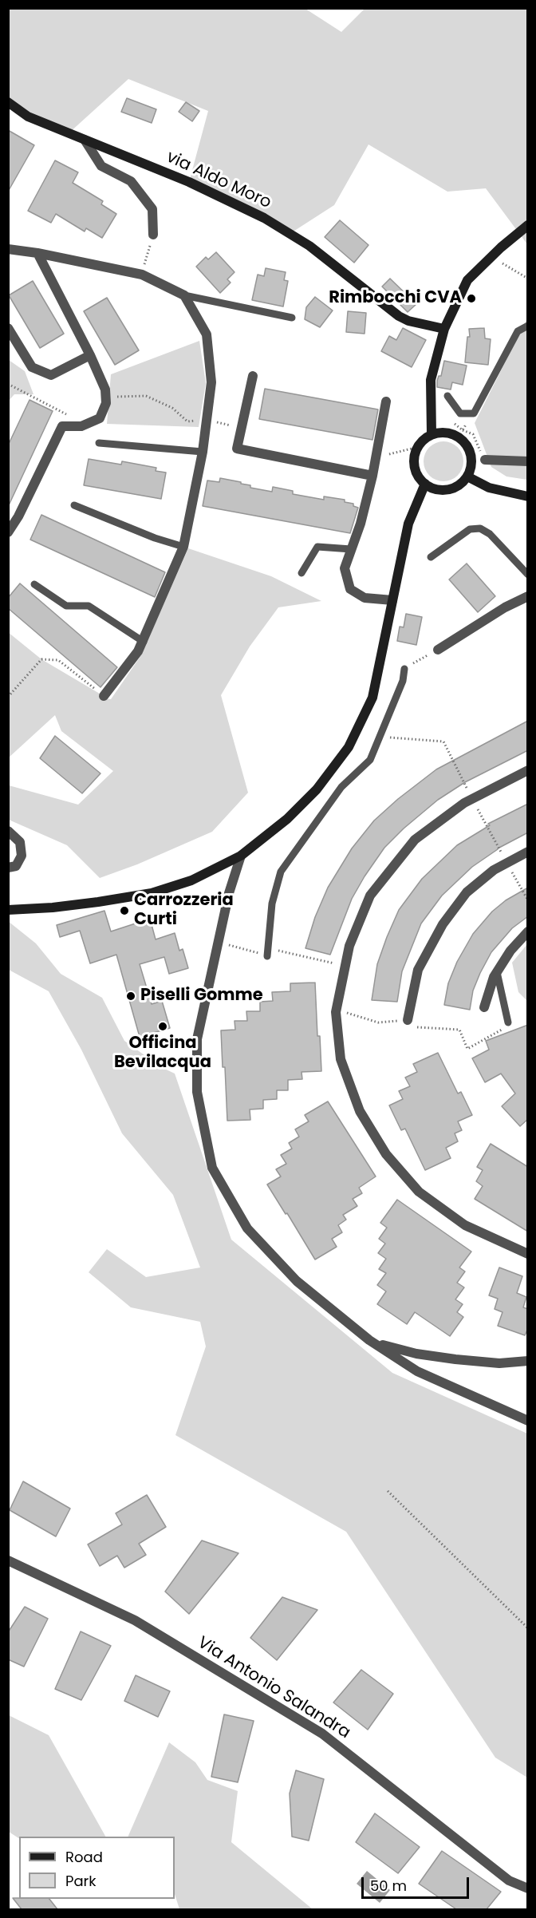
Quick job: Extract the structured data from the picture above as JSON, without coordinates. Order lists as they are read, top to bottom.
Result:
{
  "streets": {
    "main road": ["via Aldo Moro"],
    "street": ["Via Antonio Salandra"]
  },
  "places": [
    "Rimbocchi CVA",
    "Carrozzeria Curti",
    "Piselli Gomme",
    "Officina Bevilacqua"
  ],
  "legend": ["Road", "Park"],
  "scale_bar": "50 m"
}
